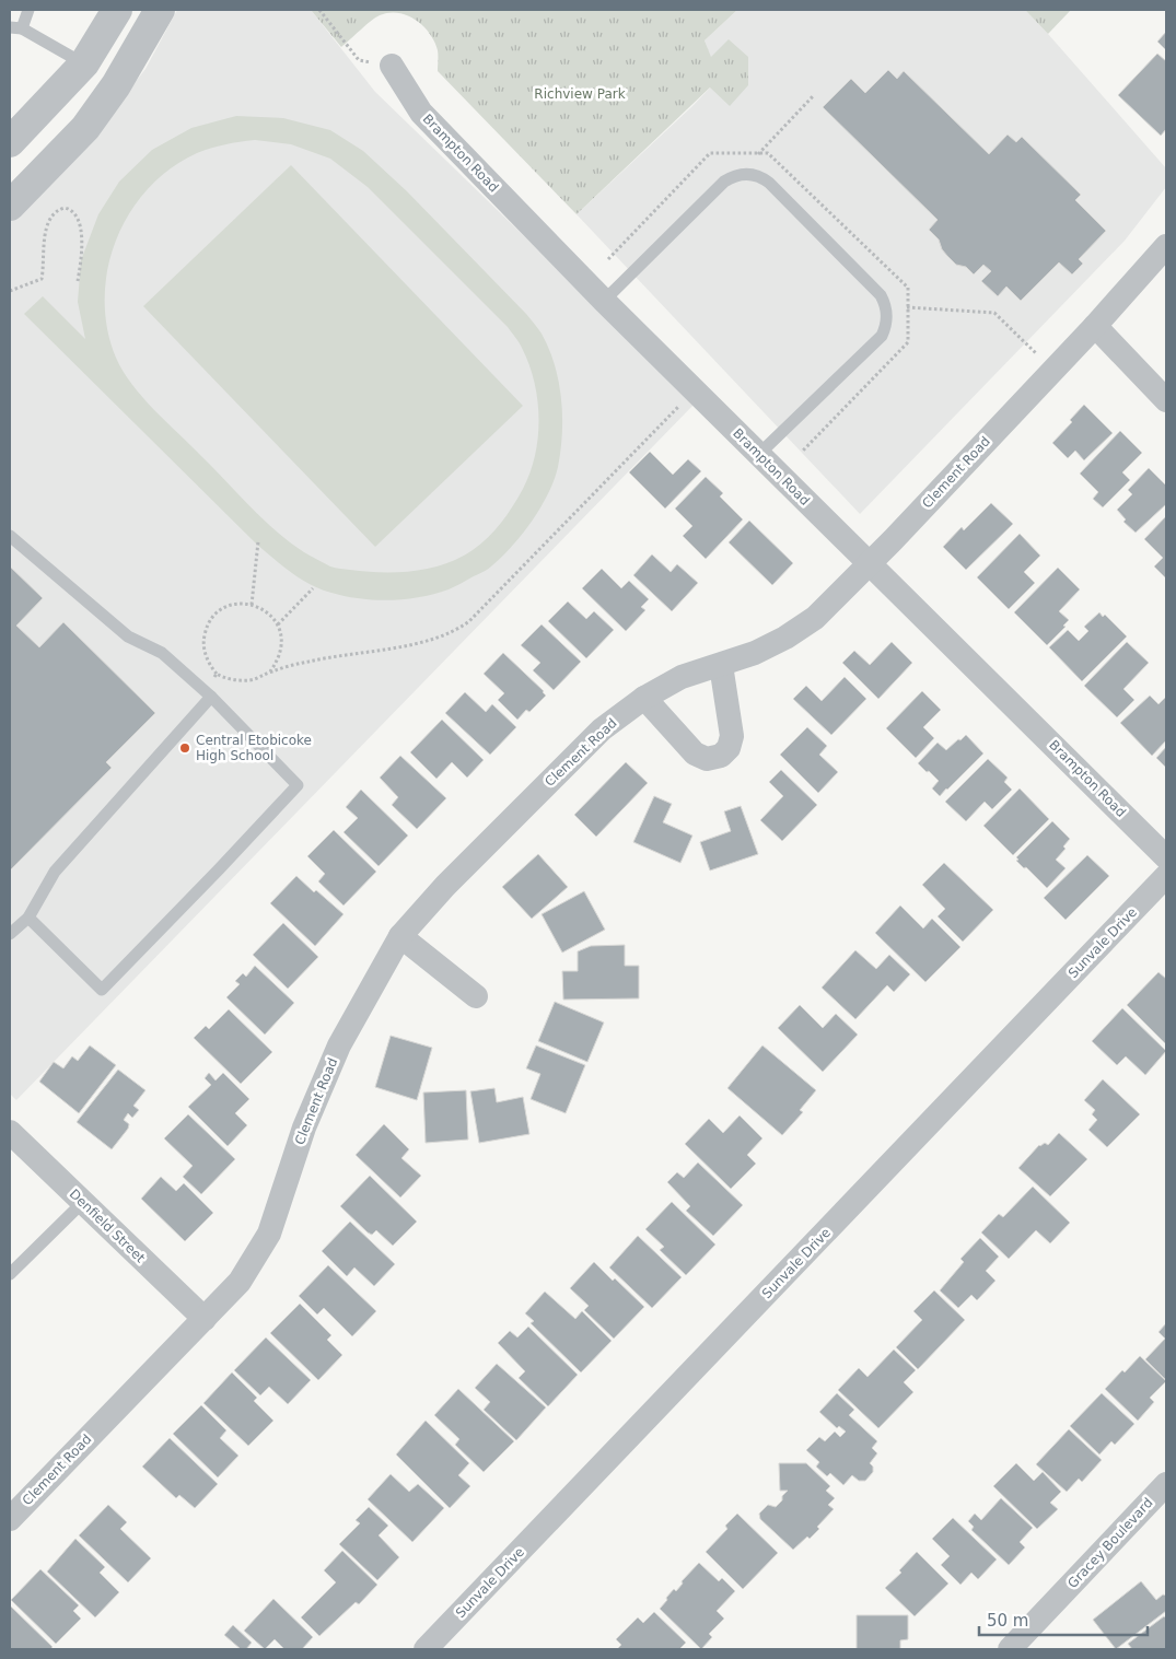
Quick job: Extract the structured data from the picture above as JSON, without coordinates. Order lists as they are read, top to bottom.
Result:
{
  "streets": {
    "street": [
      "Brampton Road",
      "Clement Road",
      "Sunvale Drive",
      "Denfield Street",
      "Gracey Boulevard"
    ]
  },
  "crossings": [
    ["Brampton Road", "Clement Road"],
    ["Clement Road", "Denfield Street"]
  ],
  "parks": ["Richview Park"],
  "places": ["Central Etobicoke High School"],
  "scale_bar": "50 m"
}
